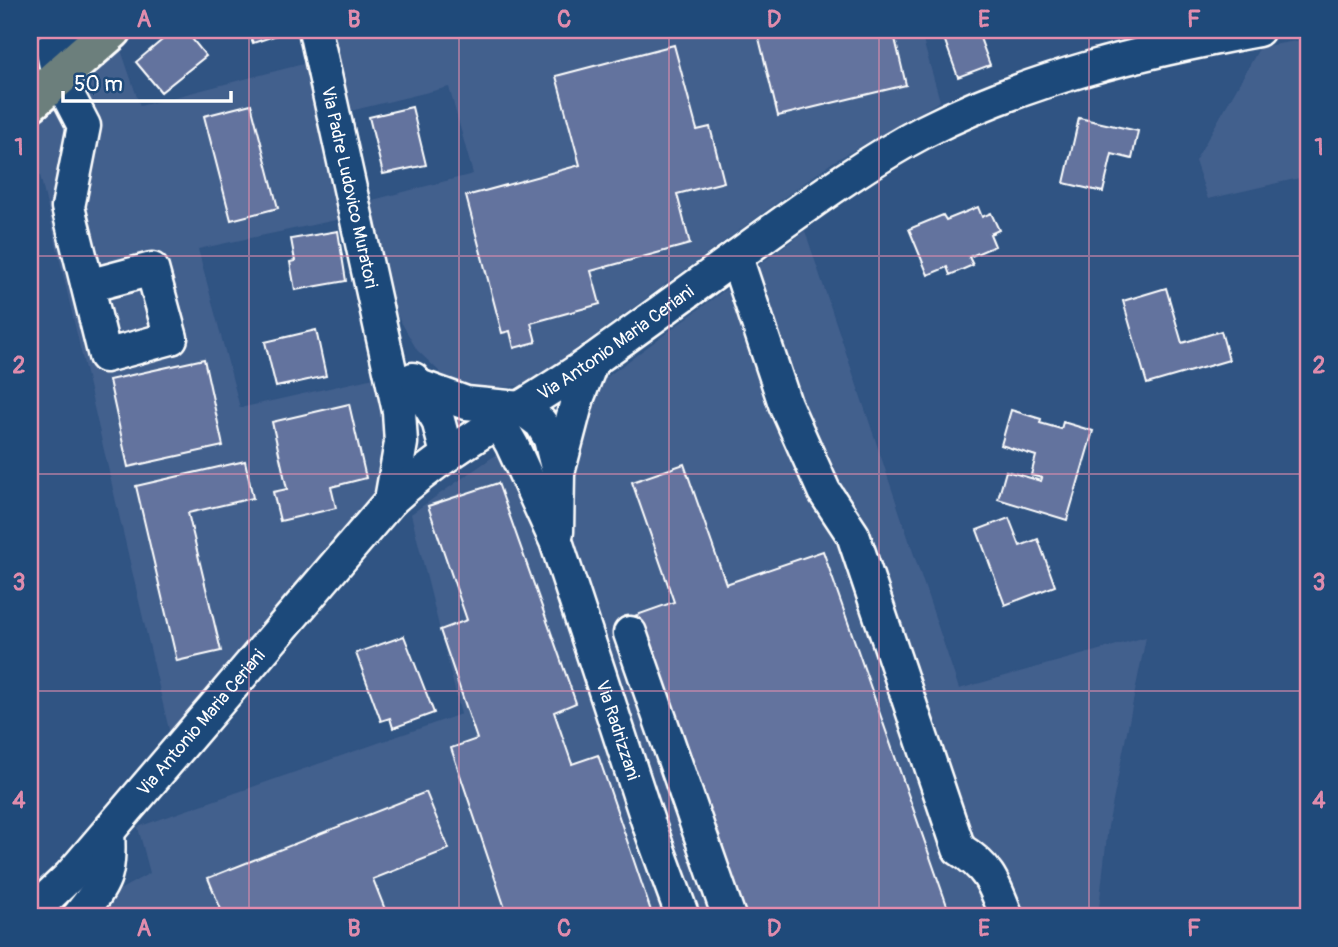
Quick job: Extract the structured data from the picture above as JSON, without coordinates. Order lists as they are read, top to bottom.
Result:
{
  "streets": {
    "street": ["Via Padre Ludovico Muratori", "Via Antonio Maria Ceriani", "Via Radrizzani"]
  },
  "crossings": [
    ["Via Padre Ludovico Muratori", "Via Antonio Maria Ceriani"],
    ["Via Antonio Maria Ceriani", "Via Radrizzani"]
  ],
  "scale_bar": "50 m",
  "grid": {
    "columns": [
      "A",
      "B",
      "C",
      "D",
      "E",
      "F"
    ],
    "rows": [
      "1",
      "2",
      "3",
      "4"
    ]
  }
}
